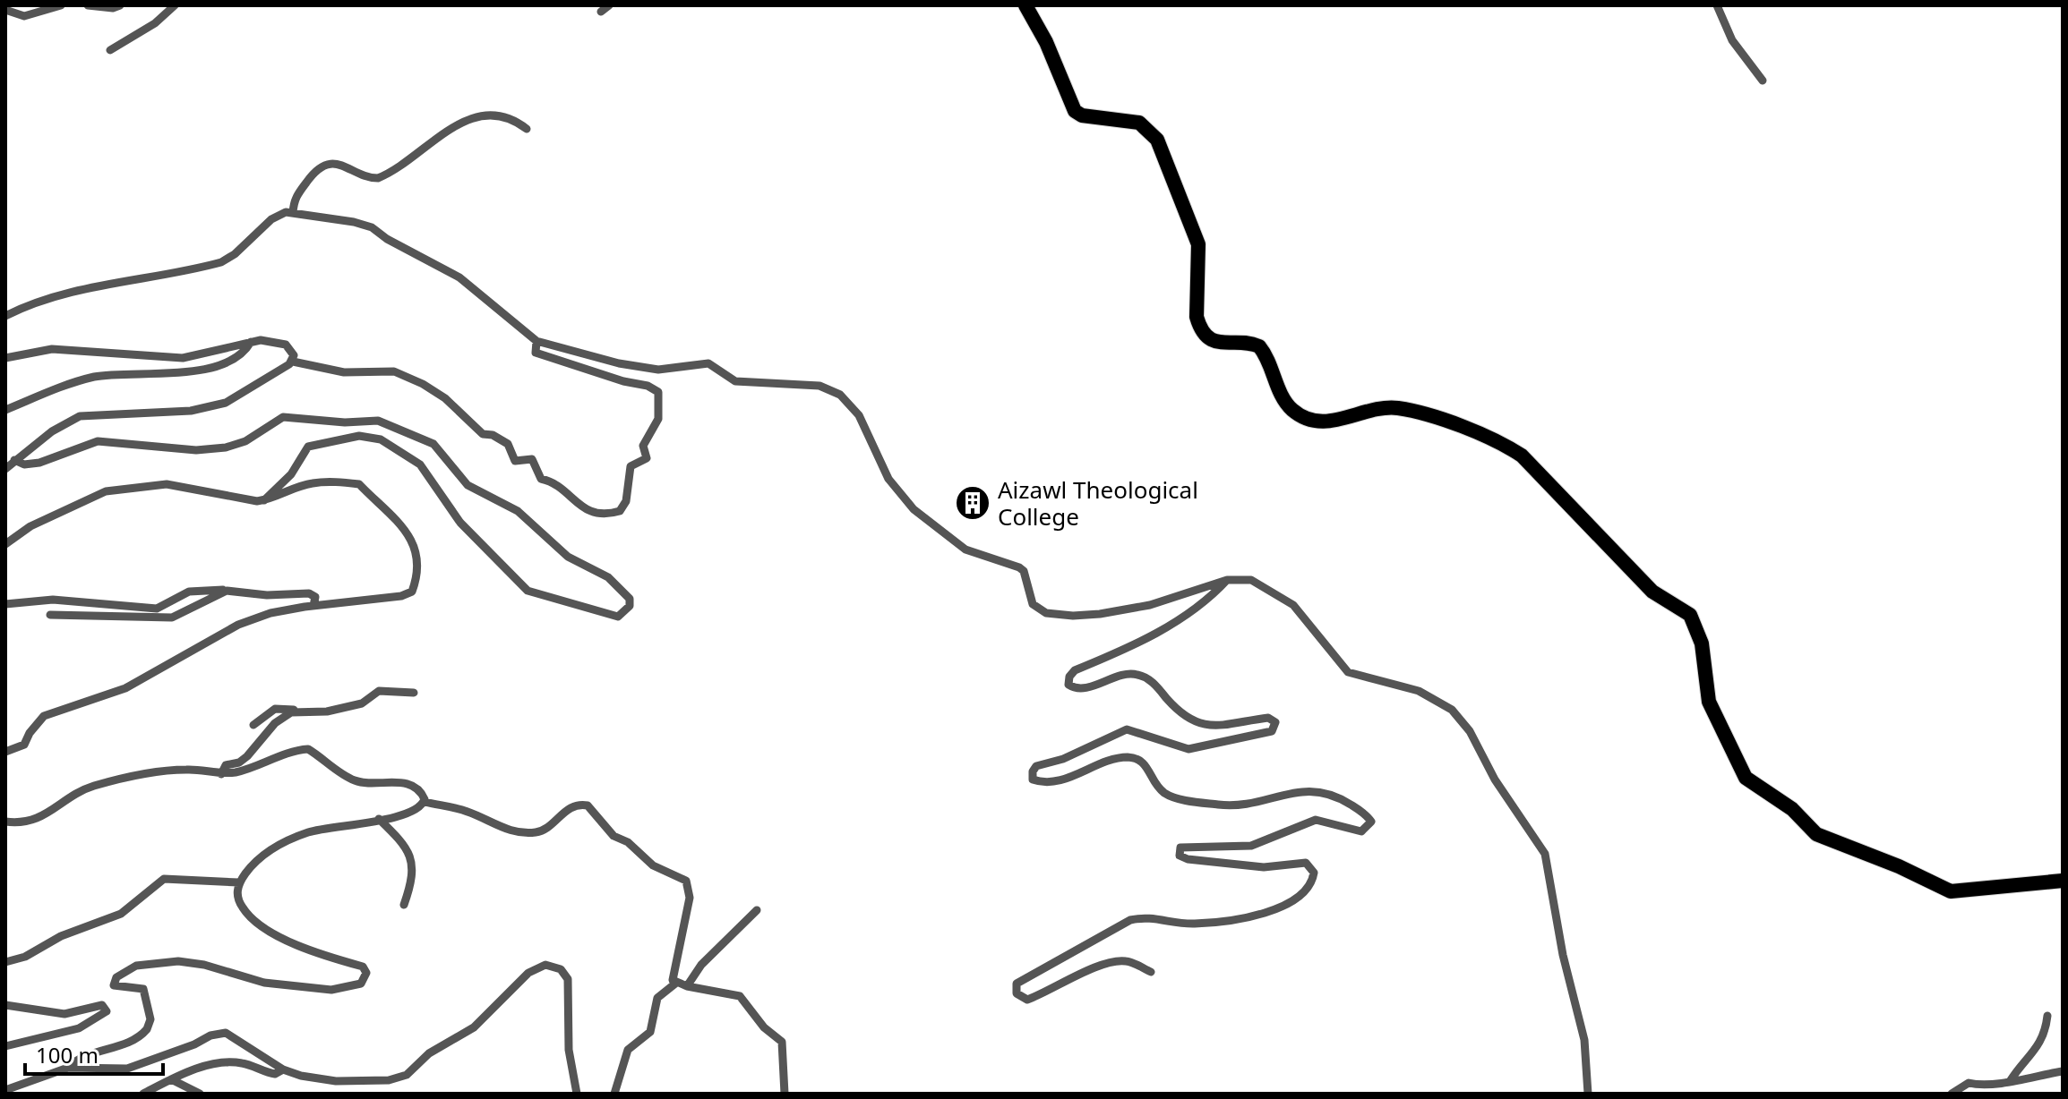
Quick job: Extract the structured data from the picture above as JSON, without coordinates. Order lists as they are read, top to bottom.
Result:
{
  "places": {
    "building": ["Aizawl Theological College"]
  },
  "scale_bar": "100 m"
}
